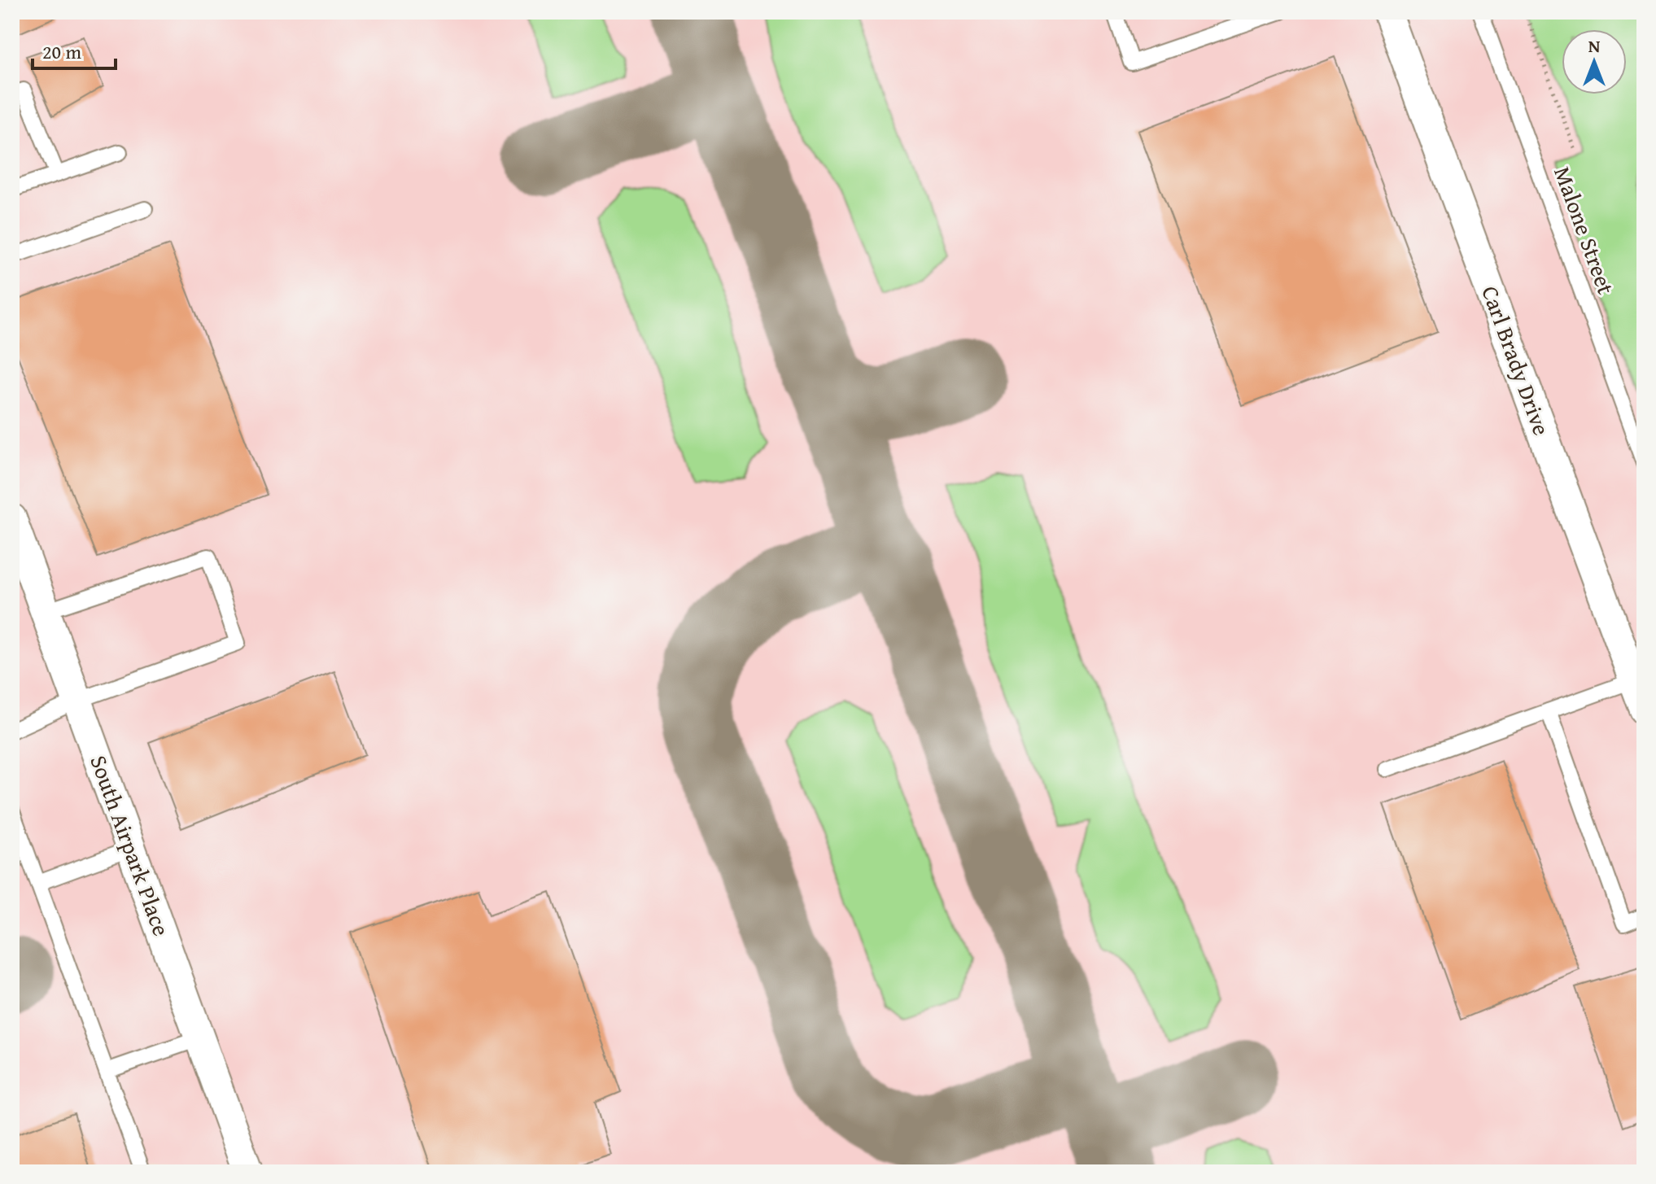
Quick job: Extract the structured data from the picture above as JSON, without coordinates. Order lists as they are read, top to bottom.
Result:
{
  "streets": {
    "street": ["Carl Brady Drive", "South Airpark Place"],
    "lane": ["Malone Street"]
  },
  "scale_bar": "20 m",
  "north": "top"
}
